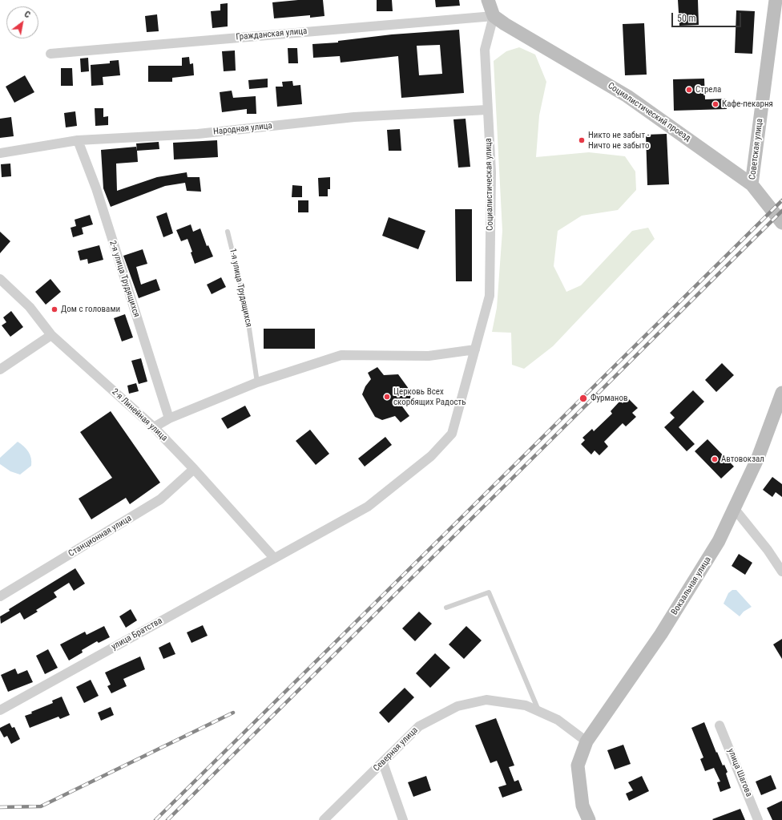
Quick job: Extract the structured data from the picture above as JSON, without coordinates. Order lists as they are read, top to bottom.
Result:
{
  "streets": {
    "main road": ["Социалистический проезд", "Советская улица", "Вокзальная улица"],
    "street": [
      "Гражданская улица",
      "Народная улица",
      "Социалистическая улица",
      "2-я улица Трудящихся",
      "2-я Линейная улица",
      "Станционная улица",
      "улица Братства",
      "Северная улица",
      "улица Шагова"
    ],
    "lane": ["1-я улица Трудящихся"]
  },
  "crossings": [
    ["Гражданская улица", "Социалистический проезд"],
    ["Гражданская улица", "Социалистическая улица"],
    ["Социалистический проезд", "Советская улица"],
    ["Социалистический проезд", "Социалистическая улица"],
    ["Народная улица", "Социалистическая улица"],
    ["Народная улица", "2-я улица Трудящихся"],
    ["Социалистическая улица", "2-я Линейная улица"],
    ["Социалистическая улица", "улица Братства"],
    ["2-я Линейная улица", "Станционная улица"],
    ["2-я Линейная улица", "улица Братства"],
    ["Вокзальная улица", "Северная улица"]
  ],
  "places": [
    "Стрела",
    "Кафе-пекарня",
    "Никто не забыт - Ничто не забыто",
    "Дом с головами",
    "Церковь Всех скорбящих Радость",
    "Фурманов",
    "Автовокзал"
  ],
  "scale_bar": "50 m",
  "north": "top right"
}
